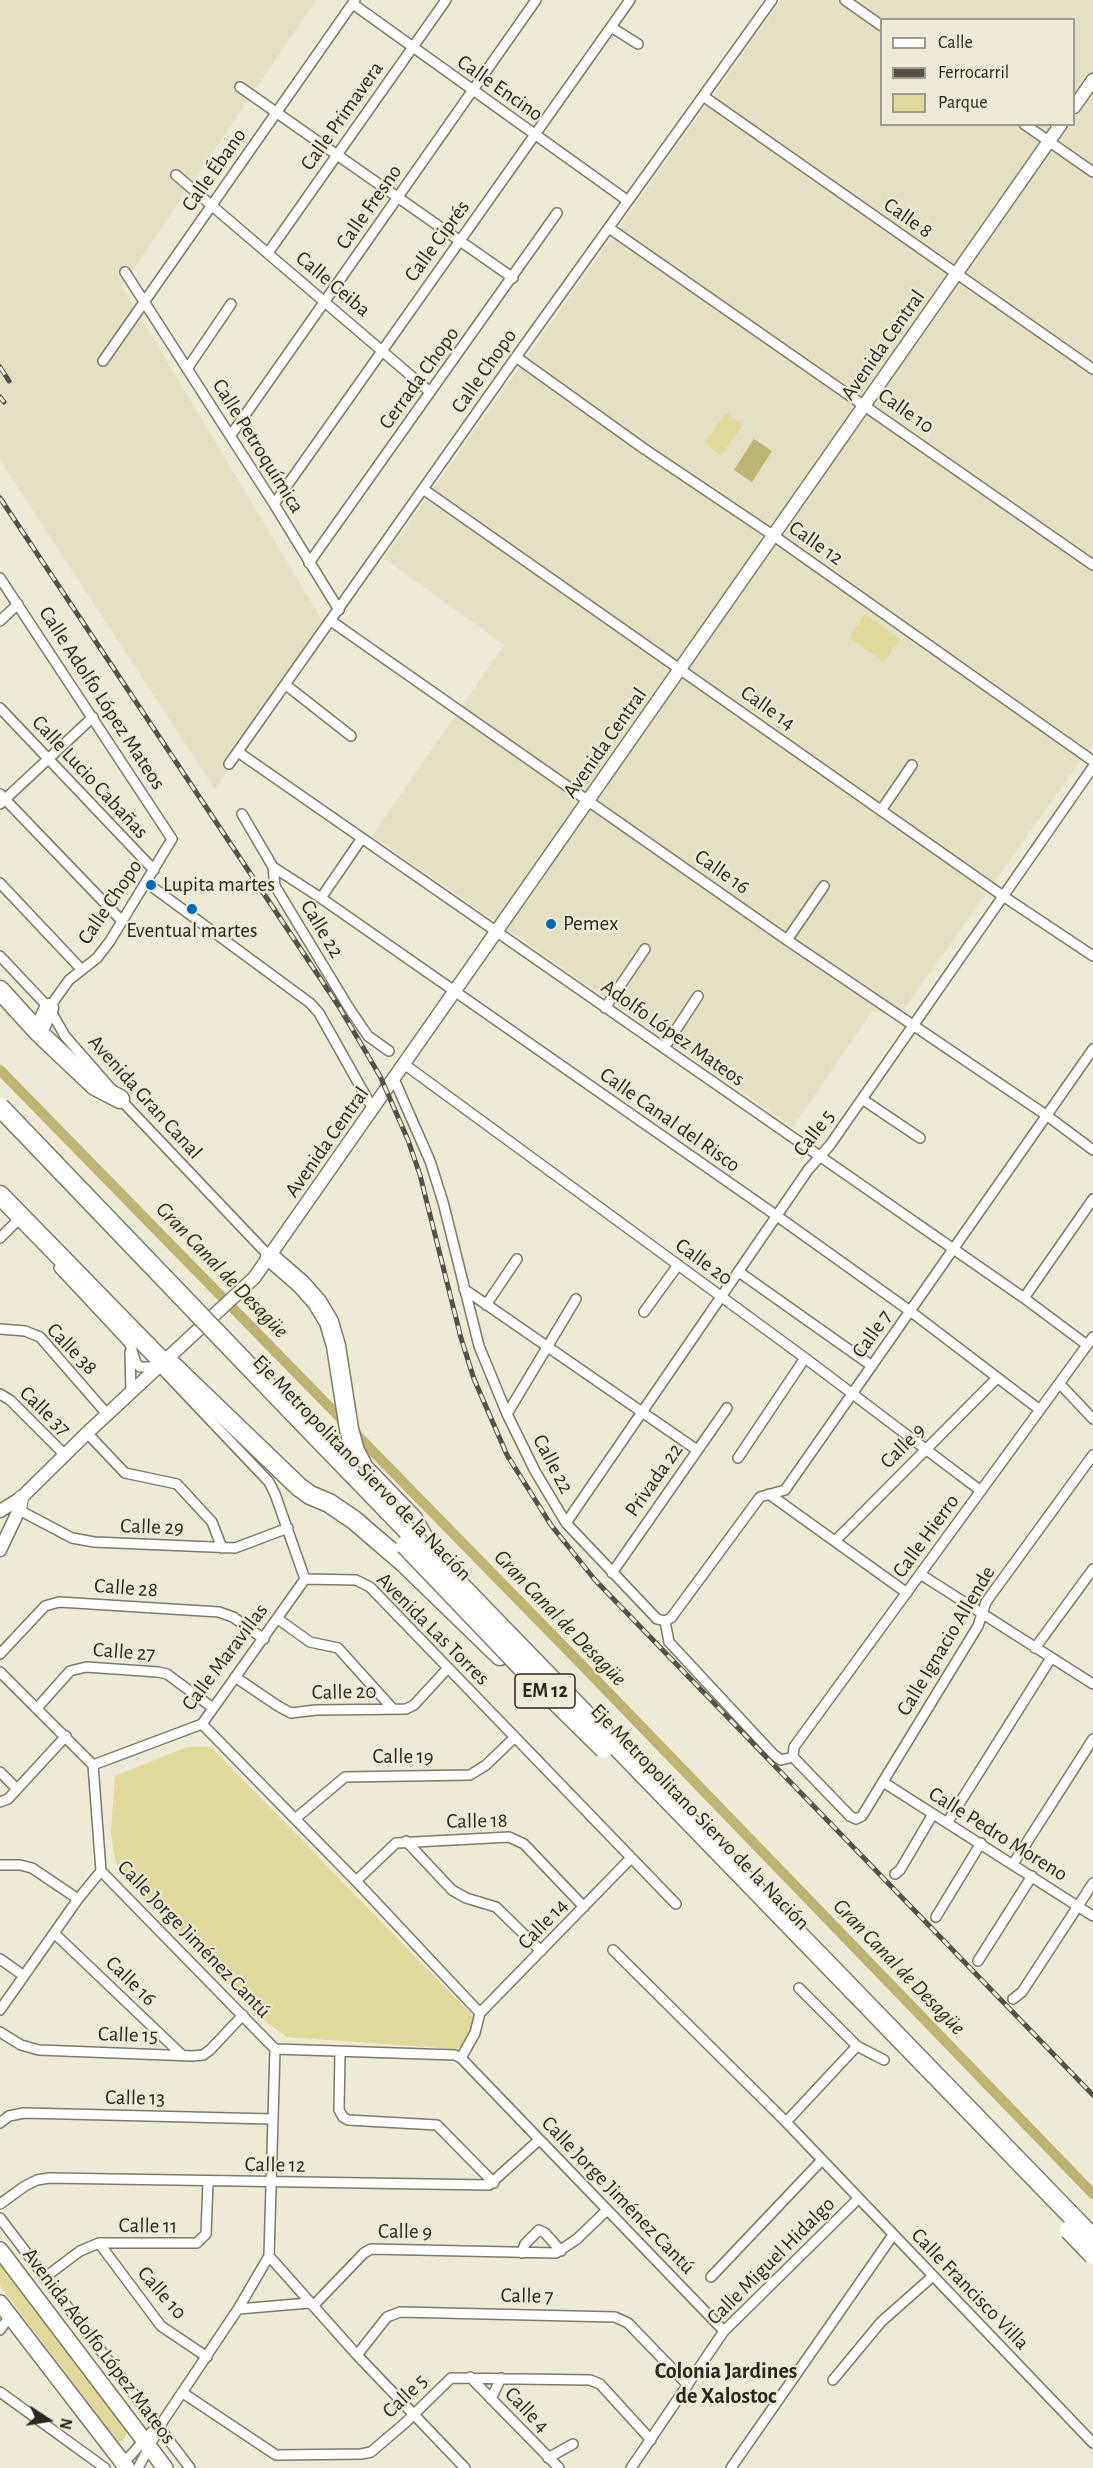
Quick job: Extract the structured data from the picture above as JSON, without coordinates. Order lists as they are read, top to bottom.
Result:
{
  "streets": {
    "highway": ["Eje Metropolitano Siervo de la Nación", "EM 12"],
    "main road": ["Avenida Adolfo López Mateos"],
    "street": [
      "Calle Encino",
      "Calle Primavera",
      "Calle Ébano",
      "Calle Fresno",
      "Calle 8",
      "Calle Ciprés",
      "Calle Ceiba",
      "Avenida Central",
      "Calle Chopo",
      "Cerrada Chopo",
      "Calle 10",
      "Calle Petroquímica",
      "Calle 12",
      "Calle Adolfo López Mateos",
      "Calle 14",
      "Calle Lucio Cabañas",
      "Calle 16",
      "Calle 22",
      "Adolfo López Mateos",
      "Avenida Gran Canal",
      "Calle Canal del Risco",
      "Calle 5",
      "Calle 20",
      "Calle 7",
      "Calle 38",
      "Calle 37",
      "Calle 9",
      "Privada 22",
      "Calle 29",
      "Calle Hierro",
      "Calle 28",
      "Avenida Las Torres",
      "Calle Ignacio Allende",
      "Calle 27",
      "Calle Maravillas",
      "Calle 19",
      "Calle 18",
      "Calle Pedro Moreno",
      "Calle Jorge Jiménez Cantú",
      "Calle 15",
      "Calle 13",
      "Calle 11",
      "Calle Miguel Hidalgo",
      "Calle Francisco Villa",
      "Calle 4"
    ]
  },
  "crossings": [
    ["Calle Encino", "Calle Primavera"],
    ["Calle Encino", "Calle Ébano"],
    ["Calle Encino", "Calle Fresno"],
    ["Calle Encino", "Calle Ciprés"],
    ["Calle Encino", "Calle Chopo"],
    ["Calle Primavera", "Calle Ceiba"],
    ["Calle Ébano", "Calle Ceiba"],
    ["Calle Ébano", "Calle Petroquímica"],
    ["Calle Fresno", "Calle Ceiba"],
    ["Calle Fresno", "Calle Petroquímica"],
    ["Calle 8", "Avenida Central"],
    ["Calle 8", "Calle Chopo"],
    ["Calle Ciprés", "Calle Ceiba"],
    ["Calle Ciprés", "Calle Petroquímica"],
    ["Calle Ceiba", "Cerrada Chopo"],
    ["Avenida Central", "Calle 10"],
    ["Avenida Central", "Calle 12"],
    ["Avenida Central", "Calle 14"],
    ["Avenida Central", "Calle 16"],
    ["Avenida Central", "Calle 22"],
    ["Avenida Central", "Adolfo López Mateos"],
    ["Avenida Central", "Avenida Gran Canal"],
    ["Avenida Central", "Calle Canal del Risco"],
    ["Avenida Central", "Calle 20"],
    ["Avenida Central", "Calle 38"],
    ["Avenida Central", "Calle 37"],
    ["Avenida Central", "Calle 29"],
    ["Calle Chopo", "Calle 10"],
    ["Calle Chopo", "Calle Petroquímica"],
    ["Calle Chopo", "Calle 12"],
    ["Calle Chopo", "Calle Adolfo López Mateos"],
    ["Calle Chopo", "Calle 14"],
    ["Calle Chopo", "Calle Lucio Cabañas"],
    ["Calle Chopo", "Calle 16"],
    ["Calle Chopo", "Adolfo López Mateos"],
    ["Calle Chopo", "Avenida Gran Canal"],
    ["Cerrada Chopo", "Calle Petroquímica"],
    ["Calle 10", "Calle Jorge Jiménez Cantú"],
    ["Calle 10", "Calle 11"],
    ["Calle 12", "Calle Jorge Jiménez Cantú"],
    ["Calle 12", "Calle 11"],
    ["Calle 14", "Calle 5"],
    ["Calle 14", "Avenida Las Torres"],
    ["Calle 14", "Calle 18"],
    ["Calle 16", "Calle 5"],
    ["Calle 16", "Calle 7"],
    ["Calle 16", "Calle 15"],
    ["Calle 22", "Calle Canal del Risco"],
    ["Calle 22", "Calle 5"],
    ["Calle 22", "Calle 7"],
    ["Calle 22", "Privada 22"],
    ["Adolfo López Mateos", "Calle 5"],
    ["Adolfo López Mateos", "Calle 7"],
    ["Adolfo López Mateos", "Calle Hierro"],
    ["Calle Canal del Risco", "Calle 5"],
    ["Calle Canal del Risco", "Calle 7"],
    ["Calle Canal del Risco", "Calle 9"],
    ["Calle Canal del Risco", "Calle Hierro"],
    ["Calle 5", "Calle 20"],
    ["Calle 5", "Calle Jorge Jiménez Cantú"],
    ["Calle 5", "Calle Miguel Hidalgo"],
    ["Calle 5", "Calle 4"],
    ["Calle 20", "Calle 7"],
    ["Calle 20", "Calle 9"],
    ["Calle 20", "Calle Hierro"],
    ["Calle 20", "Avenida Las Torres"],
    ["Calle 20", "Calle Maravillas"],
    ["Calle 7", "Calle Miguel Hidalgo"],
    ["Calle Hierro", "Calle Ignacio Allende"],
    ["Calle 28", "Calle Maravillas"],
    ["Avenida Las Torres", "Calle Maravillas"],
    ["Avenida Las Torres", "Calle 19"],
    ["Calle Ignacio Allende", "Calle Pedro Moreno"],
    ["Calle 27", "Calle Maravillas"],
    ["Calle Maravillas", "Calle Jorge Jiménez Cantú"],
    ["Calle Jorge Jiménez Cantú", "Calle 15"],
    ["Calle Jorge Jiménez Cantú", "Calle 13"],
    ["Calle Jorge Jiménez Cantú", "Calle Miguel Hidalgo"],
    ["Calle Jorge Jiménez Cantú", "Avenida Adolfo López Mateos"],
    ["Calle Miguel Hidalgo", "Calle Francisco Villa"]
  ],
  "districts": ["Colonia Jardines de Xalostoc"],
  "water": ["Gran Canal de Desagüe"],
  "places": ["Lupita martes", "Eventual martes", "Pemex"],
  "legend": ["Calle", "Ferrocarril", "Parque"],
  "north": "right"
}
